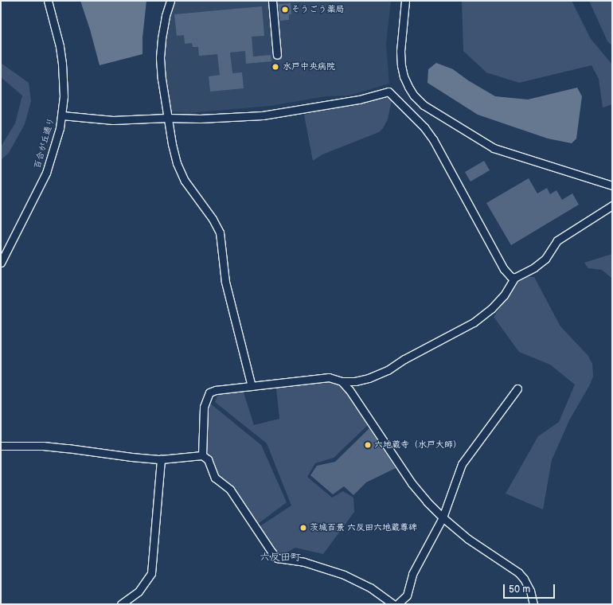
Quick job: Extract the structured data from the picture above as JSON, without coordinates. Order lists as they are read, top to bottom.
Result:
{
  "streets": {
    "street": ["百合が丘通り"]
  },
  "districts": ["六反田町"],
  "places": [
    "そうごう薬局",
    "水戸中央病院",
    "六地蔵寺（水戸大師）",
    "茨城百景 六反田六地蔵尊碑"
  ],
  "scale_bar": "50 m"
}
